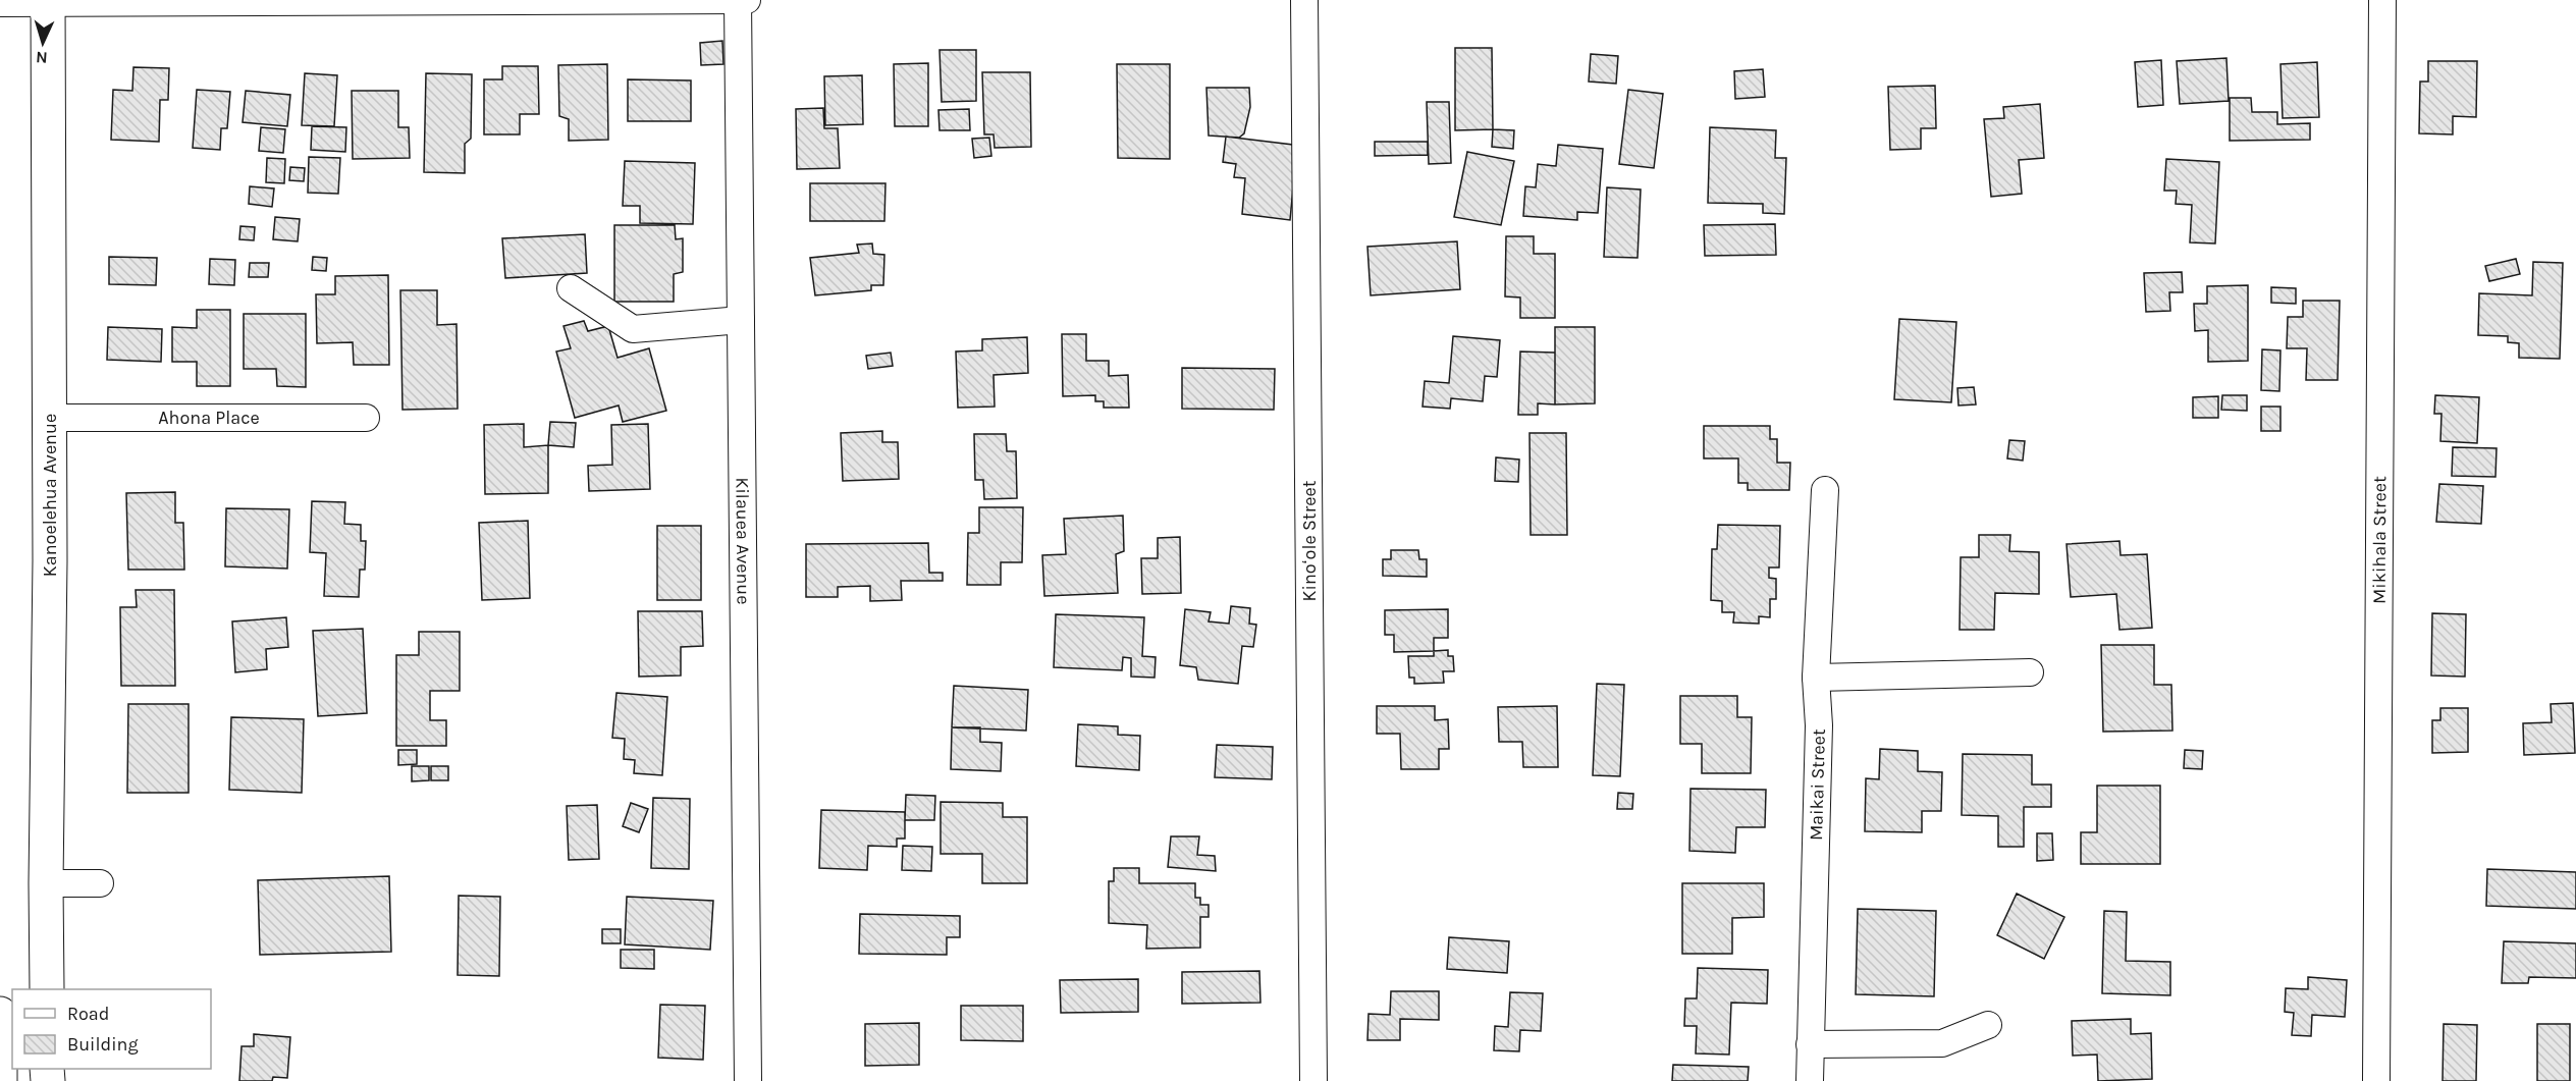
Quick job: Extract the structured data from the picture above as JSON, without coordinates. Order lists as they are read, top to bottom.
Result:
{
  "streets": {
    "highway": ["Kanoelehua Avenue"],
    "street": [
      "Ahona Place",
      "Kilauea Avenue",
      "Mikihala Street",
      "Kinoʻole Street",
      "Maikai Street"
    ]
  },
  "crossings": [
    ["Ahona Place", "Kanoelehua Avenue"]
  ],
  "legend": ["Road", "Building"],
  "north": "bottom"
}
